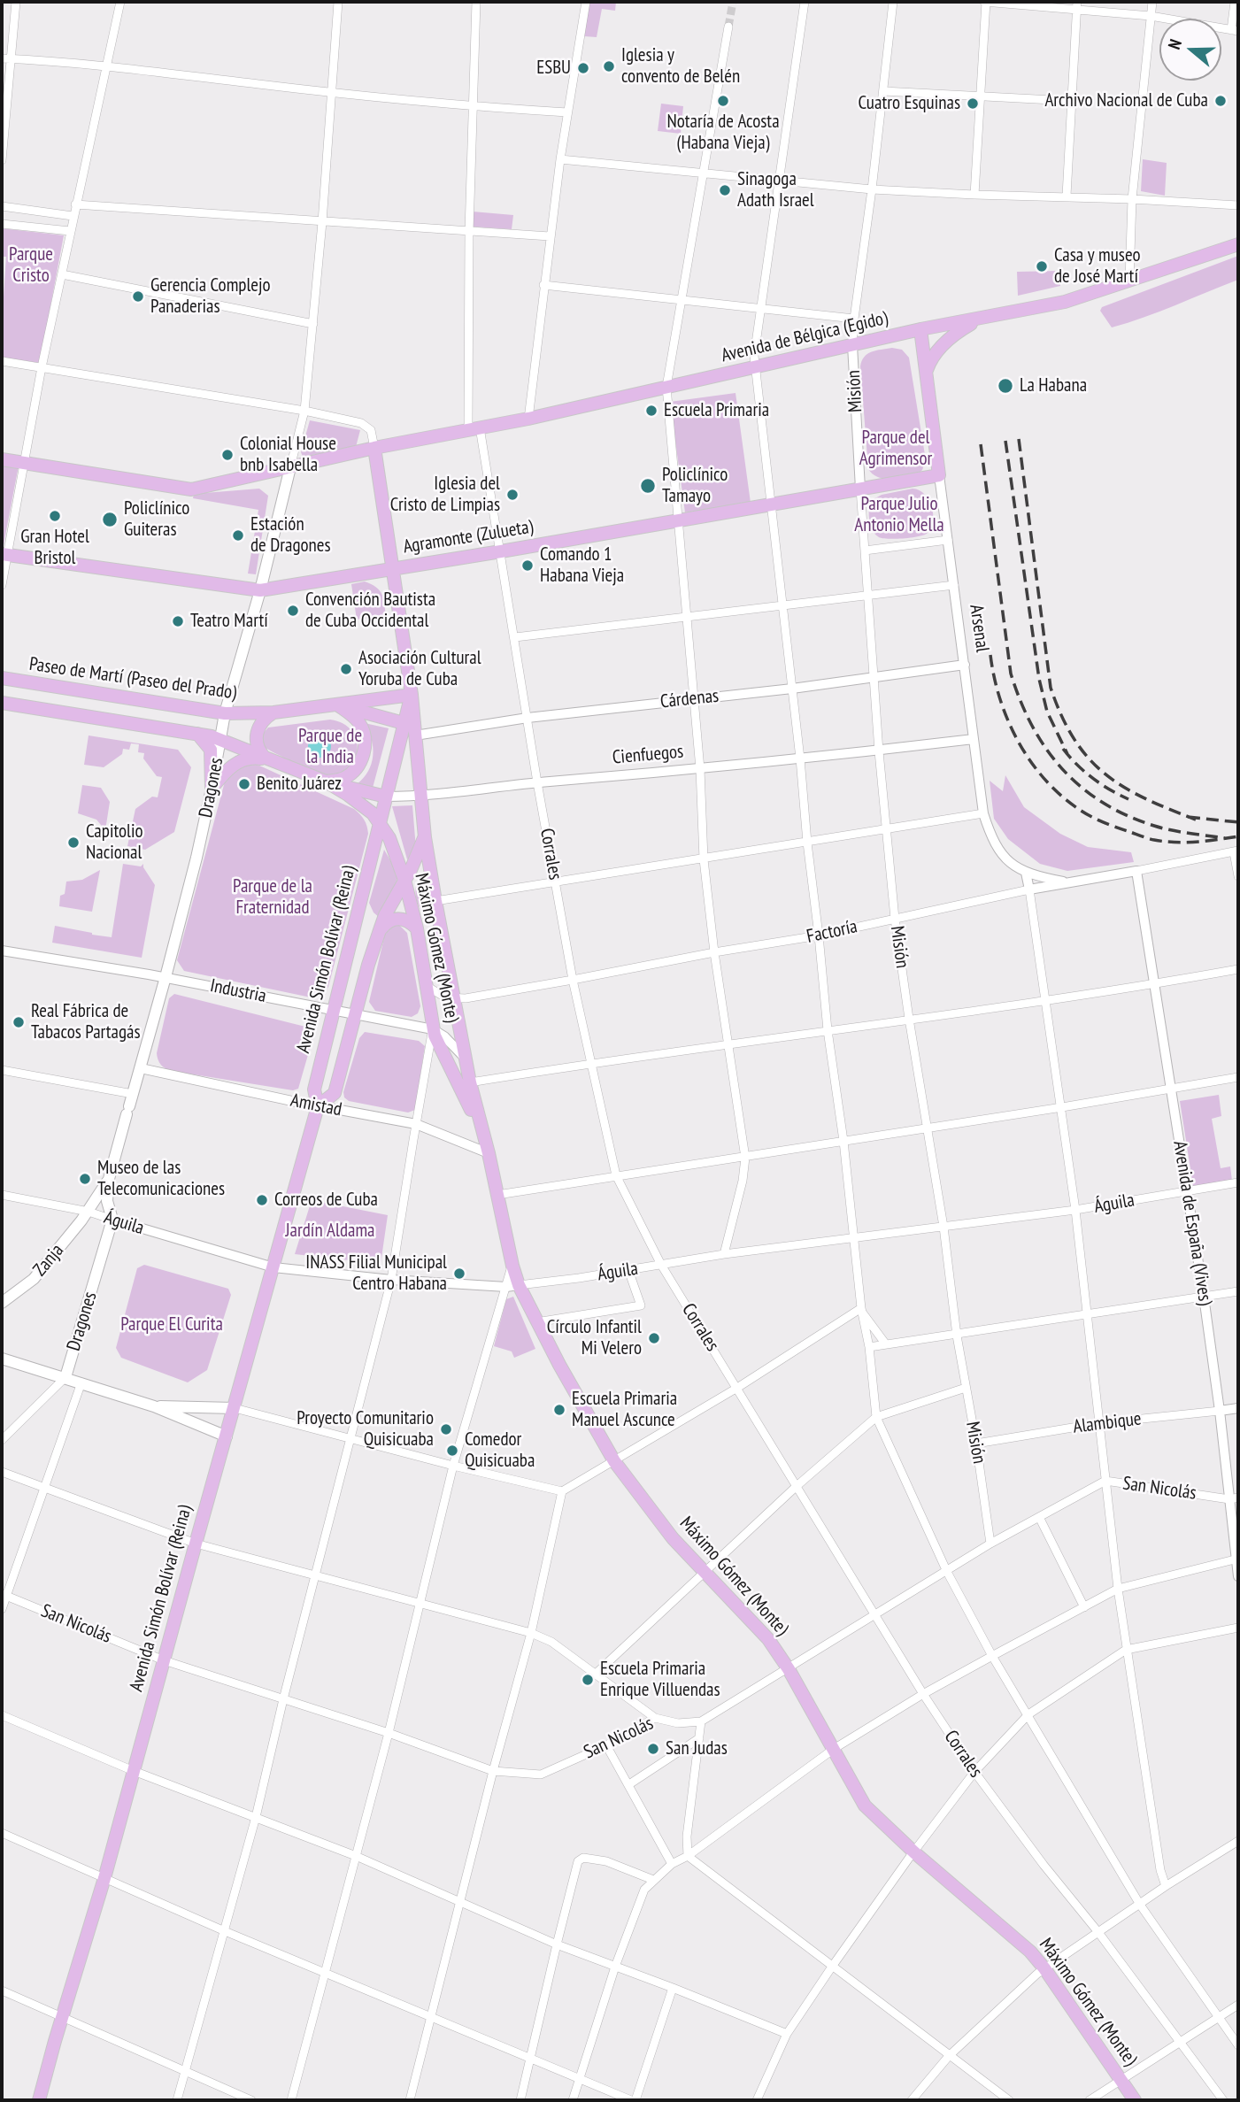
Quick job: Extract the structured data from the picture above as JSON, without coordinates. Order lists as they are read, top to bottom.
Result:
{
  "streets": {
    "main road": [
      "Avenida de Bélgica (Egido)",
      "Agramonte (Zulueta)",
      "Arsenal",
      "Paseo de Martí (Paseo del Prado)",
      "Cienfuegos",
      "Dragones",
      "Máximo Gómez (Monte)",
      "Avenida Simón Bolívar (Reina)",
      "Zanja"
    ],
    "street": [
      "Misión",
      "Cárdenas",
      "Corrales",
      "Factoría",
      "Industria",
      "Amistad",
      "Águila",
      "Avenida de España (Vives)",
      "Alambique",
      "San Nicolás"
    ]
  },
  "crossings": [
    ["Avenida de Bélgica (Egido)", "Misión"],
    ["Avenida de Bélgica (Egido)", "Arsenal"],
    ["Avenida de Bélgica (Egido)", "Dragones"],
    ["Avenida de Bélgica (Egido)", "Corrales"],
    ["Avenida de Bélgica (Egido)", "Máximo Gómez (Monte)"],
    ["Misión", "Agramonte (Zulueta)"],
    ["Misión", "Cárdenas"],
    ["Misión", "Cienfuegos"],
    ["Misión", "Factoría"],
    ["Misión", "Águila"],
    ["Misión", "Alambique"],
    ["Misión", "San Nicolás"],
    ["Agramonte (Zulueta)", "Arsenal"],
    ["Agramonte (Zulueta)", "Dragones"],
    ["Agramonte (Zulueta)", "Corrales"],
    ["Agramonte (Zulueta)", "Máximo Gómez (Monte)"],
    ["Arsenal", "Cárdenas"],
    ["Arsenal", "Cienfuegos"],
    ["Arsenal", "Factoría"],
    ["Paseo de Martí (Paseo del Prado)", "Cienfuegos"],
    ["Paseo de Martí (Paseo del Prado)", "Dragones"],
    ["Paseo de Martí (Paseo del Prado)", "Máximo Gómez (Monte)"],
    ["Cárdenas", "Corrales"],
    ["Cárdenas", "Máximo Gómez (Monte)"],
    ["Cienfuegos", "Corrales"],
    ["Cienfuegos", "Máximo Gómez (Monte)"],
    ["Dragones", "Industria"],
    ["Dragones", "Amistad"],
    ["Dragones", "Águila"],
    ["Dragones", "Zanja"],
    ["Corrales", "Factoría"],
    ["Corrales", "Águila"],
    ["Corrales", "San Nicolás"],
    ["Factoría", "Máximo Gómez (Monte)"],
    ["Factoría", "Avenida de España (Vives)"],
    ["Máximo Gómez (Monte)", "Avenida Simón Bolívar (Reina)"],
    ["Máximo Gómez (Monte)", "Industria"],
    ["Máximo Gómez (Monte)", "Amistad"],
    ["Máximo Gómez (Monte)", "Águila"],
    ["Máximo Gómez (Monte)", "San Nicolás"],
    ["Avenida Simón Bolívar (Reina)", "Industria"],
    ["Avenida Simón Bolívar (Reina)", "Amistad"],
    ["Avenida Simón Bolívar (Reina)", "Águila"],
    ["Avenida Simón Bolívar (Reina)", "San Nicolás"],
    ["Águila", "Avenida de España (Vives)"],
    ["Águila", "Zanja"],
    ["Avenida de España (Vives)", "Alambique"],
    ["Avenida de España (Vives)", "San Nicolás"]
  ],
  "parks": [
    "Parque Cristo",
    "Parque del Agrimensor",
    "Parque Julio Antonio Mella",
    "Parque de la India",
    "Parque de la Fraternidad",
    "Jardín Aldama",
    "Parque El Curita"
  ],
  "places": [
    "Iglesia y convento de Belén",
    "ESBU",
    "Notaría de Acosta (Habana Vieja)",
    "Archivo Nacional de Cuba",
    "Cuatro Esquinas",
    "Sinagoga Adath Israel",
    "Casa y museo de José Martí",
    "Gerencia Complejo Panaderias",
    "La Habana",
    "Escuela Primaria",
    "Colonial House bnb Isabella",
    "Policlínico Tamayo",
    "Iglesia del Cristo de Limpias",
    "Gran Hotel Bristol",
    "Policlínico Guiteras",
    "Estación de Dragones",
    "Comando 1 Habana Vieja",
    "Convención Bautista de Cuba Occidental",
    "Teatro Martí",
    "Asociación Cultural Yoruba de Cuba",
    "Benito Juárez",
    "Capitolio Nacional",
    "Real Fábrica de Tabacos Partagás",
    "Museo de las Telecomunicaciones",
    "Correos de Cuba",
    "INASS Filial Municipal Centro Habana",
    "Círculo Infantil Mi Velero",
    "Escuela Primaria Manuel Ascunce",
    "Proyecto Comunitario Quisicuaba",
    "Comedor Quisicuaba",
    "Escuela Primaria Enrique Villuendas",
    "San Judas"
  ],
  "north": "left"
}
